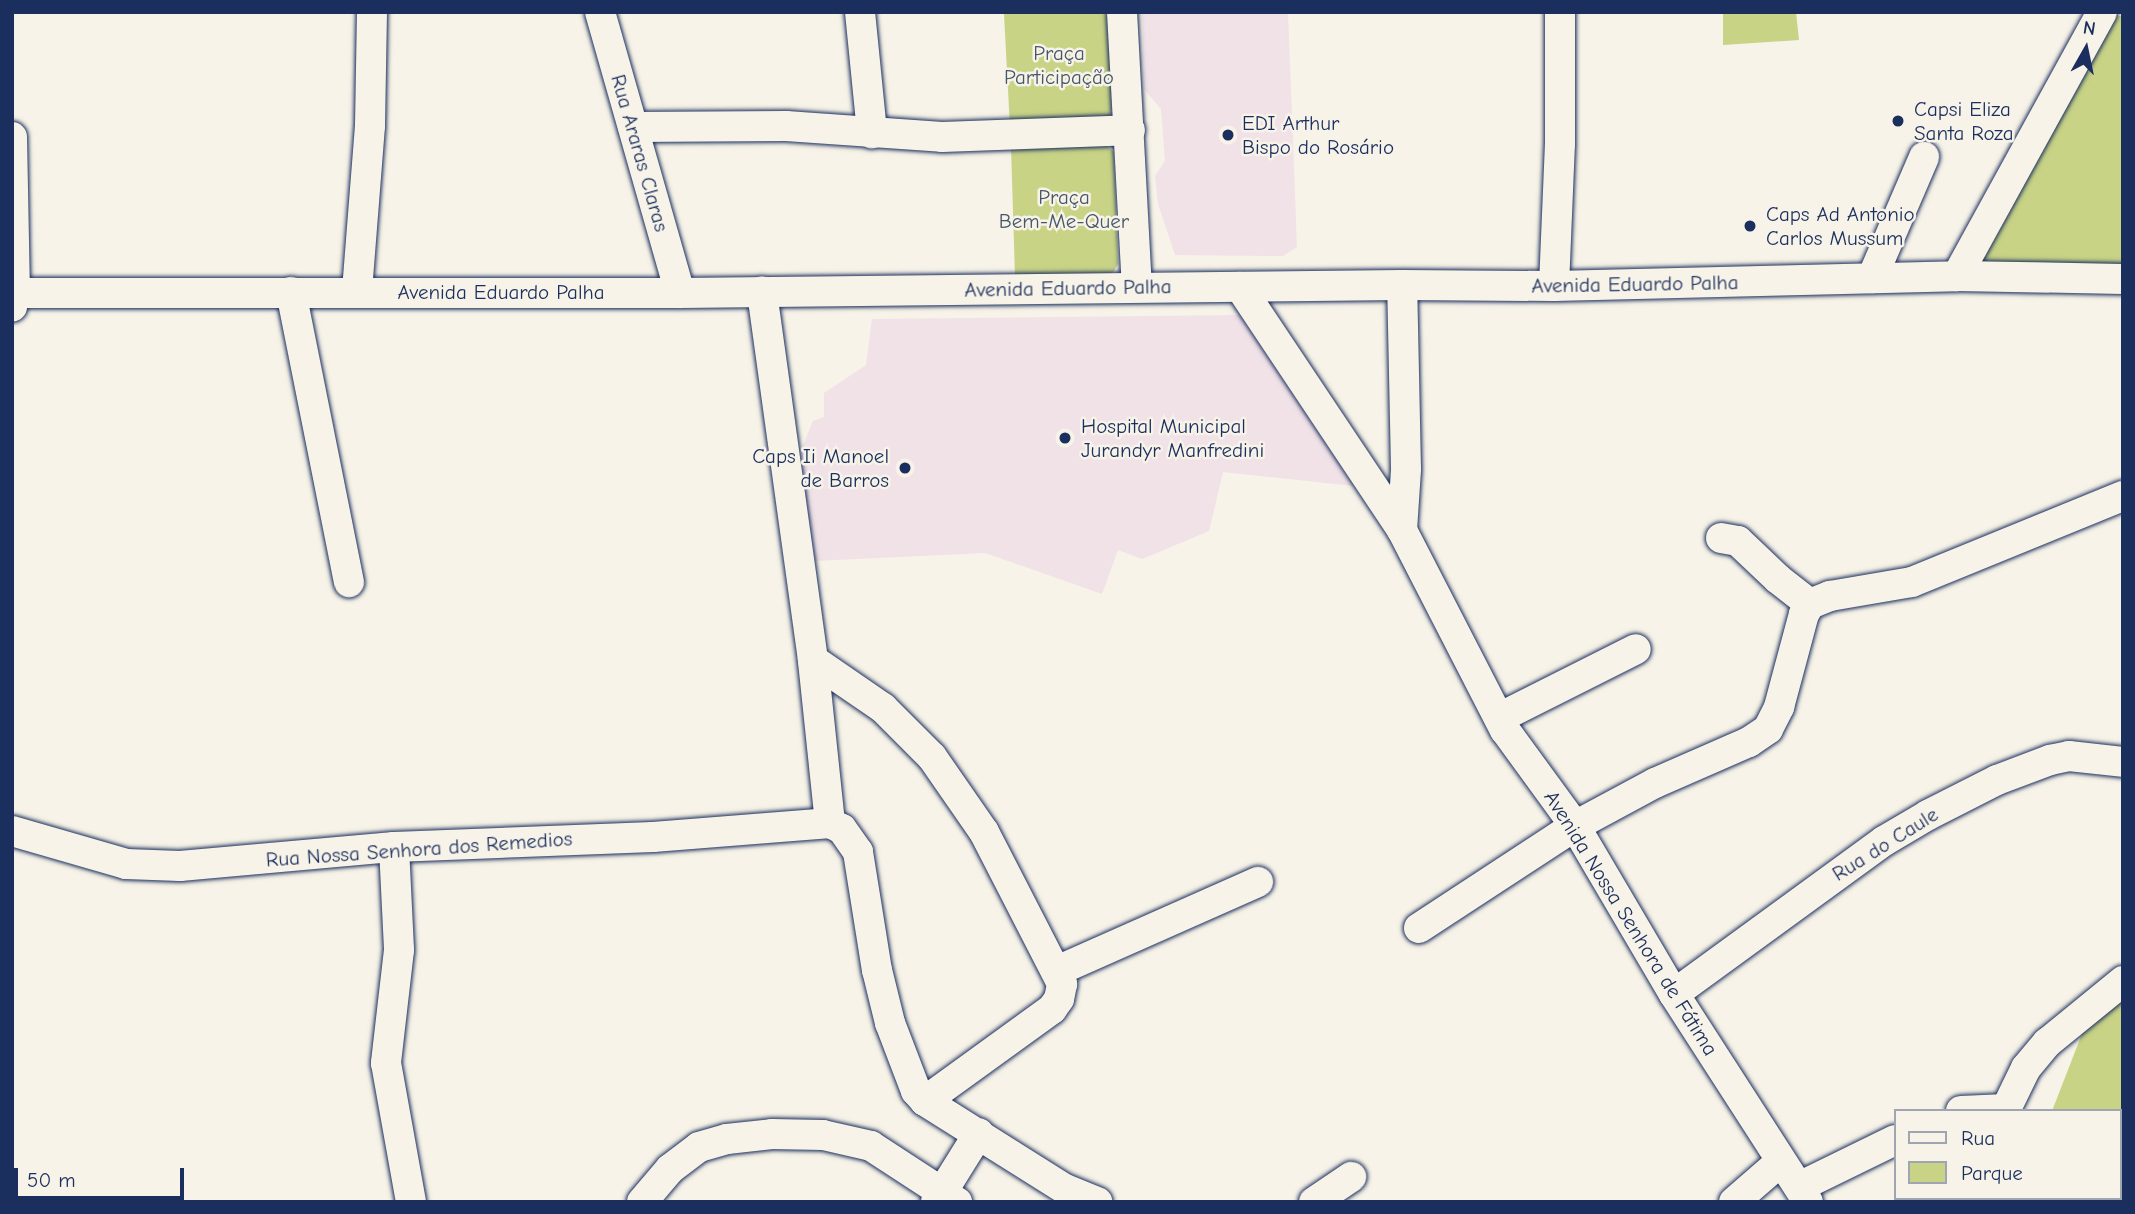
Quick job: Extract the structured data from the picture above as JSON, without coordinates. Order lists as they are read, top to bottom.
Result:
{
  "streets": {
    "street": [
      "Rua Araras Claras",
      "Avenida Eduardo Palha",
      "Rua do Caule",
      "Rua Nossa Senhora dos Remedios",
      "Avenida Nossa Senhora de Fátima"
    ]
  },
  "crossings": [
    ["Rua Araras Claras", "Avenida Eduardo Palha"],
    ["Avenida Eduardo Palha", "Avenida Nossa Senhora de Fátima"],
    ["Rua do Caule", "Avenida Nossa Senhora de Fátima"]
  ],
  "parks": ["Praça Participação", "Praça Bem-Me-Quer"],
  "places": [
    "Capsi Eliza Santa Roza",
    "EDI Arthur Bispo do Rosário",
    "Caps Ad Antonio Carlos Mussum",
    "Hospital Municipal Jurandyr Manfredini",
    "Caps Ii Manoel de Barros"
  ],
  "legend": ["Rua", "Parque"],
  "scale_bar": "50 m",
  "north": "top"
}
